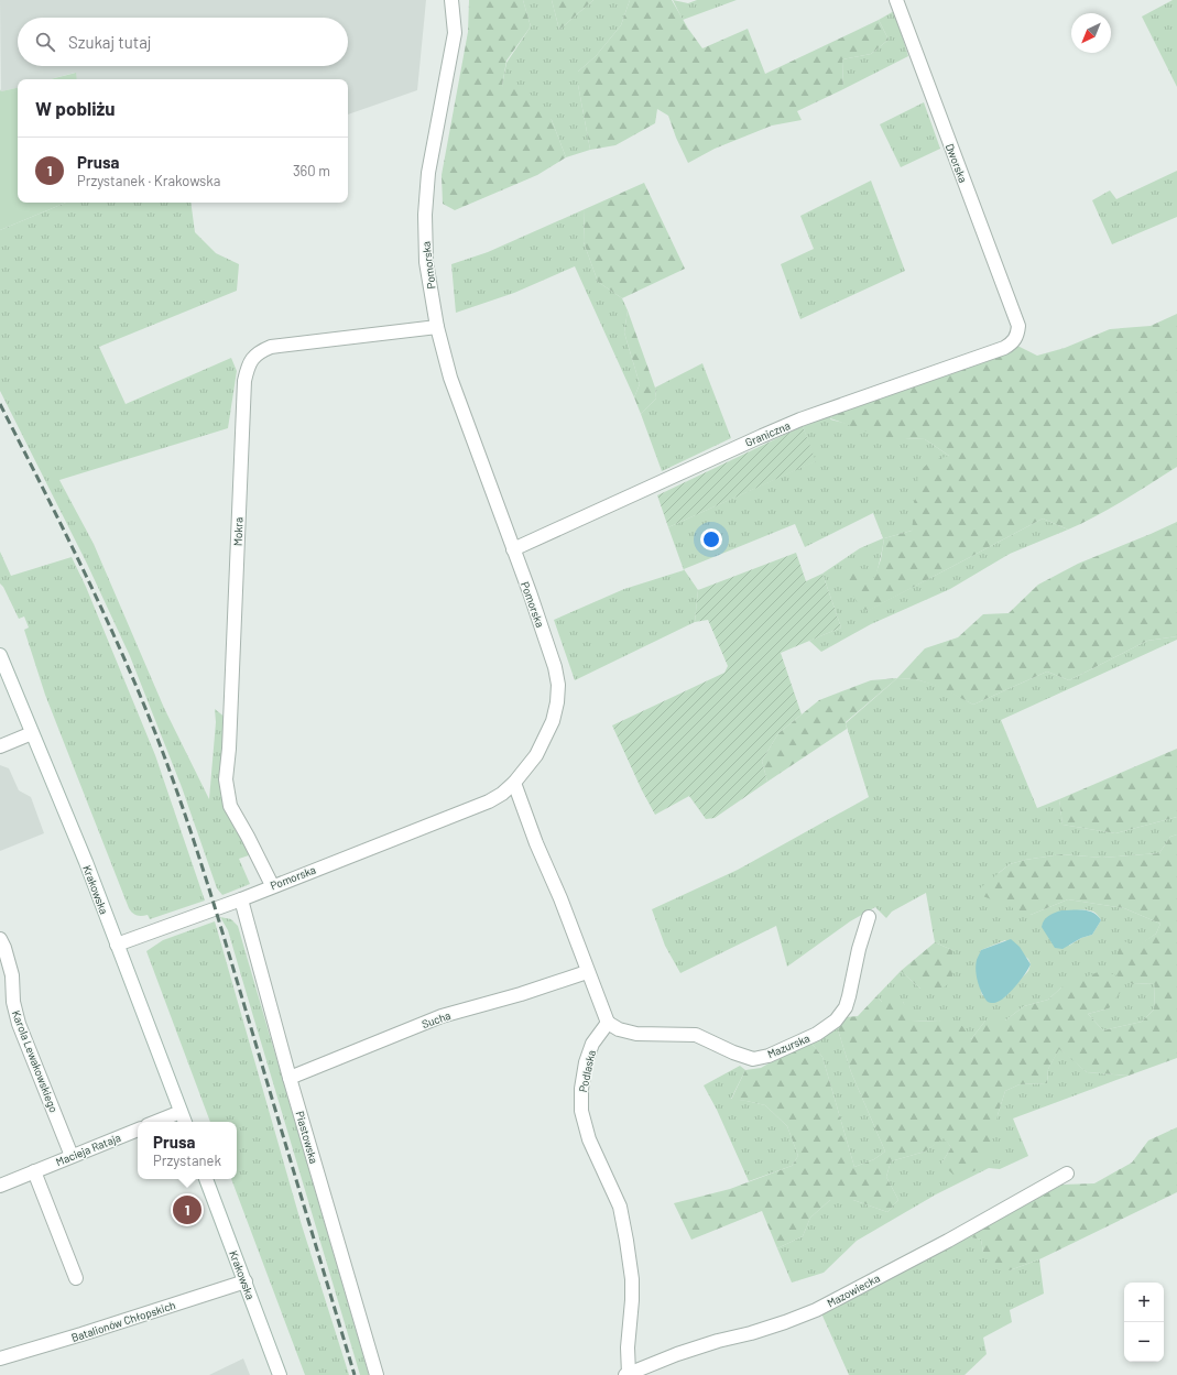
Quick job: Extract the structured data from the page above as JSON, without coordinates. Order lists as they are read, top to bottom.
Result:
{
  "streets": {
    "street": [
      "Dworska",
      "Pomorska",
      "Graniczna",
      "Mokra",
      "Krakowska",
      "Sucha",
      "Mazurska",
      "Karola Lewakowskiego",
      "Podlaska",
      "Piastowska",
      "Macieja Rataja",
      "Mazowiecka",
      "Batalionów Chłopskich"
    ]
  },
  "crossings": [
    ["Dworska", "Graniczna"],
    ["Pomorska", "Graniczna"],
    ["Pomorska", "Mokra"],
    ["Pomorska", "Krakowska"],
    ["Pomorska", "Piastowska"],
    ["Krakowska", "Batalionów Chłopskich"],
    ["Sucha", "Piastowska"],
    ["Mazurska", "Podlaska"],
    ["Karola Lewakowskiego", "Macieja Rataja"],
    ["Podlaska", "Mazowiecka"]
  ],
  "north": "bottom left",
  "page": {
    "search": "Szukaj tutaj",
    "heading": "W pobliżu",
    "list": [
      {
        "mark": "1",
        "name": "Prusa",
        "note": "Przystanek · Krakowska",
        "value": "360 m"
      }
    ],
    "popup": ["Prusa", "Przystanek"],
    "pins": "1",
    "map_buttons": ["+", "−"]
  }
}
